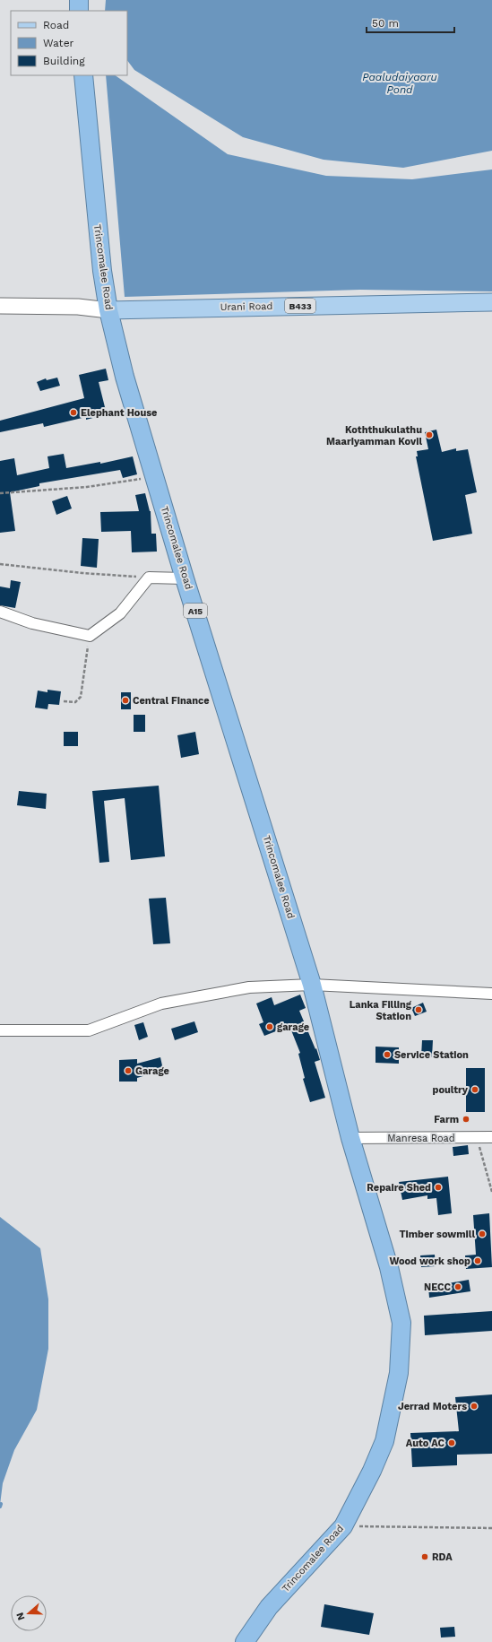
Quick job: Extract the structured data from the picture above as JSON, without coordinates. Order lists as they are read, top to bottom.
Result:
{
  "streets": {
    "highway": ["Trincomalee Road", "A15"],
    "main road": ["B433", "Urani Road"],
    "street": ["Manresa Road"]
  },
  "crossings": [
    ["Trincomalee Road", "Urani Road"],
    ["Trincomalee Road", "Manresa Road"]
  ],
  "water": ["Paaludaiyaaru Pond"],
  "places": [
    "Elephant House",
    "Koththukulathu Maariyamman Kovil",
    "Central Finance",
    "Lanka Filling Station",
    "garage",
    "Service Station",
    "Garage",
    "poultry",
    "Farm",
    "Repaire Shed",
    "Timber sowmill",
    "Wood work shop",
    "NECC",
    "Jerrad Moters",
    "Auto AC",
    "RDA"
  ],
  "legend": ["Road", "Water", "Building"],
  "scale_bar": "50 m",
  "north": "left"
}
